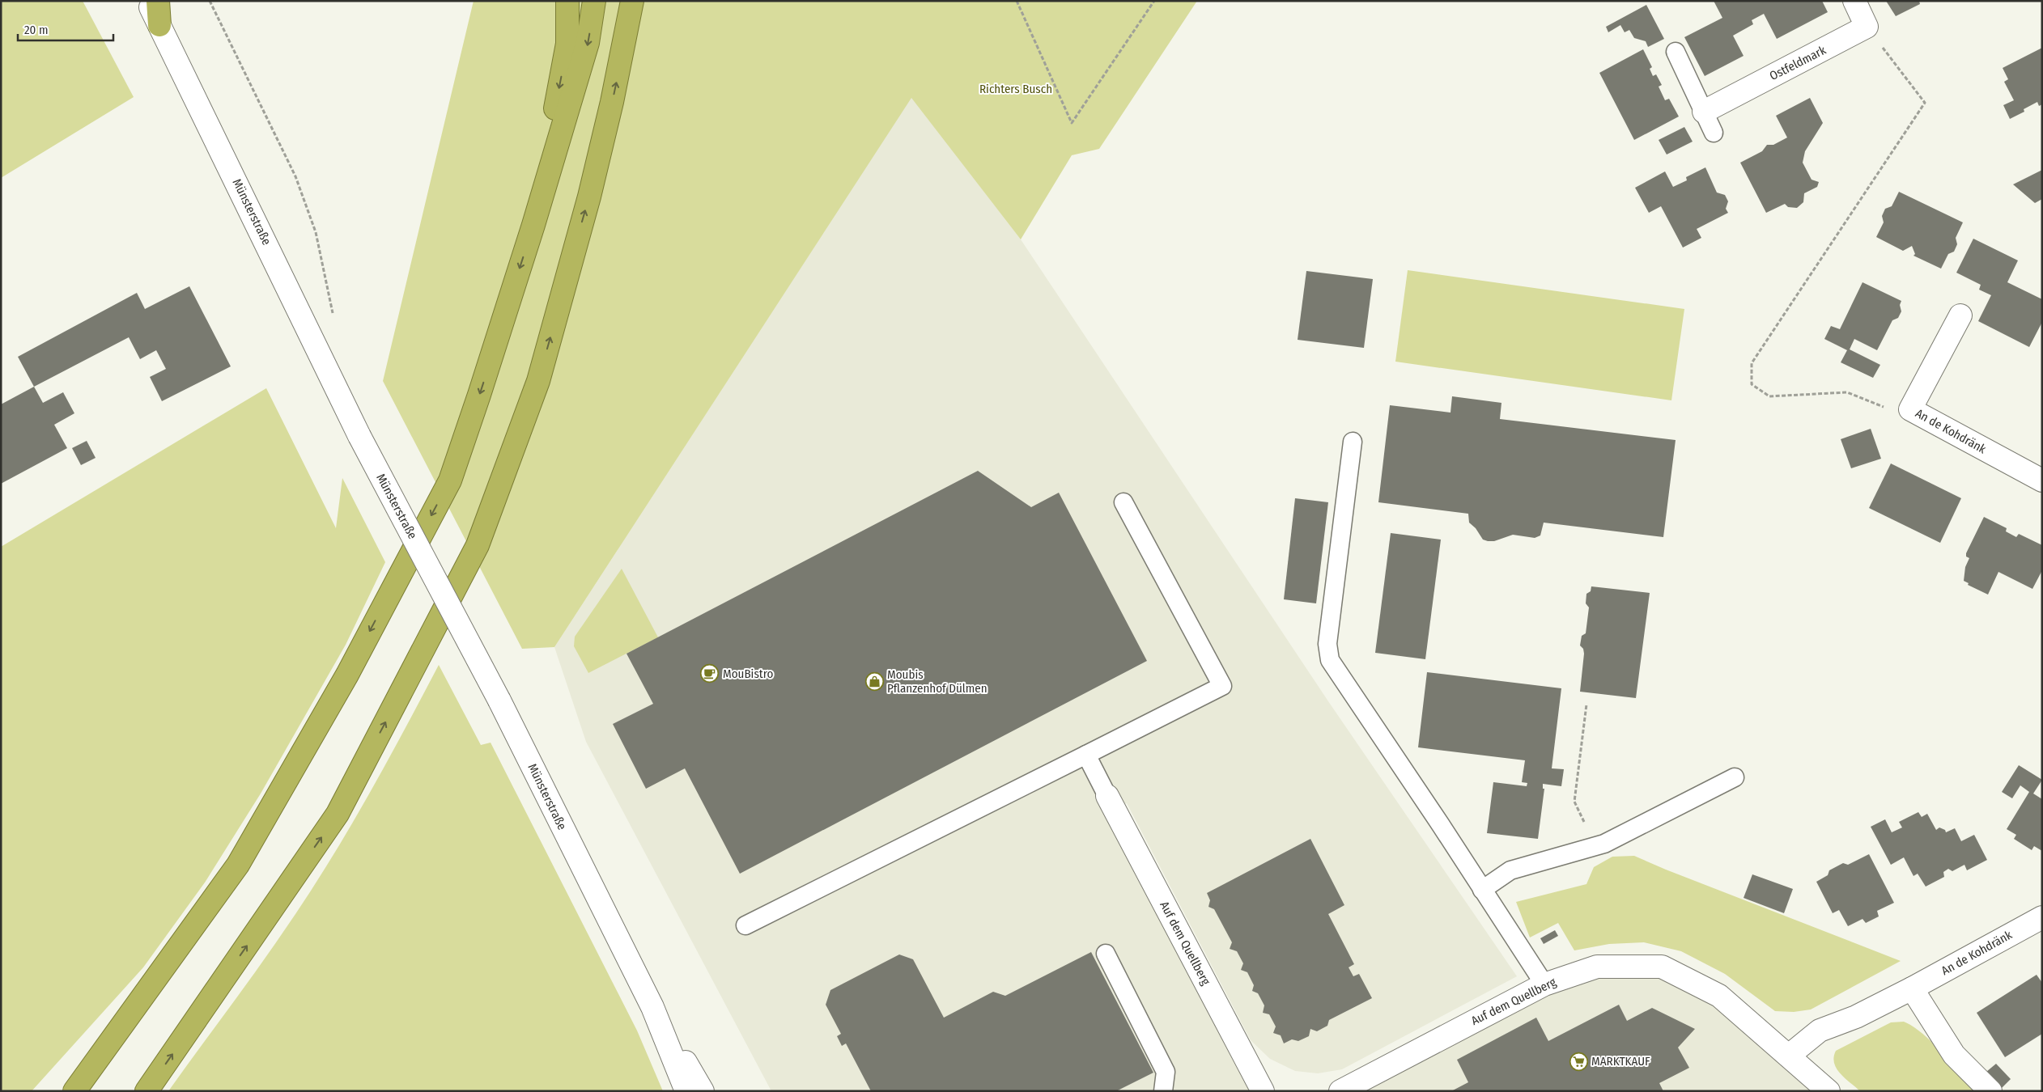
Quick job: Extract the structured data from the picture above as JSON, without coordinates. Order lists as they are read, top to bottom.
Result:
{
  "streets": {
    "street": [
      "Ostfeldmark",
      "Münsterstraße",
      "An de Kohdränk",
      "Auf dem Quellberg"
    ]
  },
  "crossings": [
    ["An de Kohdränk", "Auf dem Quellberg"]
  ],
  "parks": ["Richters Busch"],
  "places": {
    "cafe": ["MouBistro"],
    "shop": ["Moubis Pflanzenhof Dülmen"],
    "supermarket": ["MARKTKAUF"]
  },
  "scale_bar": "20 m"
}
